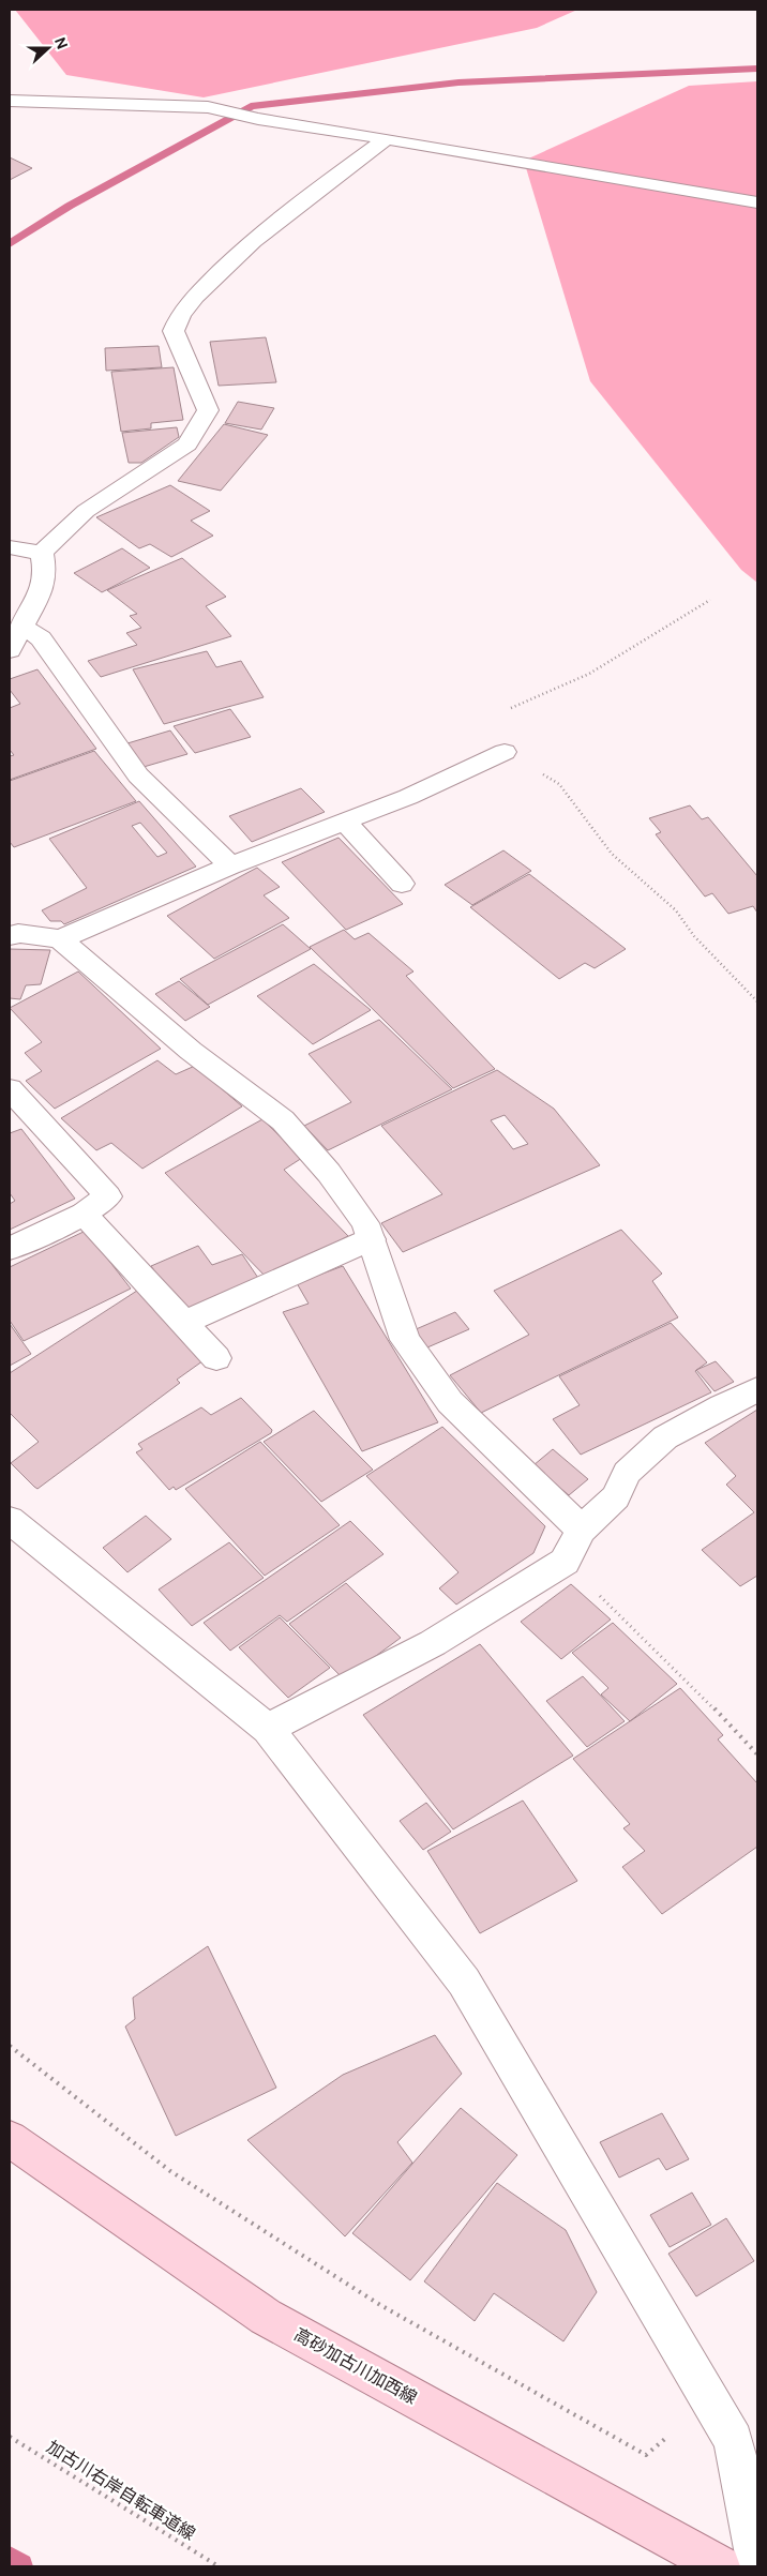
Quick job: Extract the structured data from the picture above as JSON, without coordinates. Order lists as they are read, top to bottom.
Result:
{
  "streets": {
    "main road": ["高砂加古川加西線"],
    "path": ["加古川右岸自転車道線"]
  },
  "north": "right"
}
